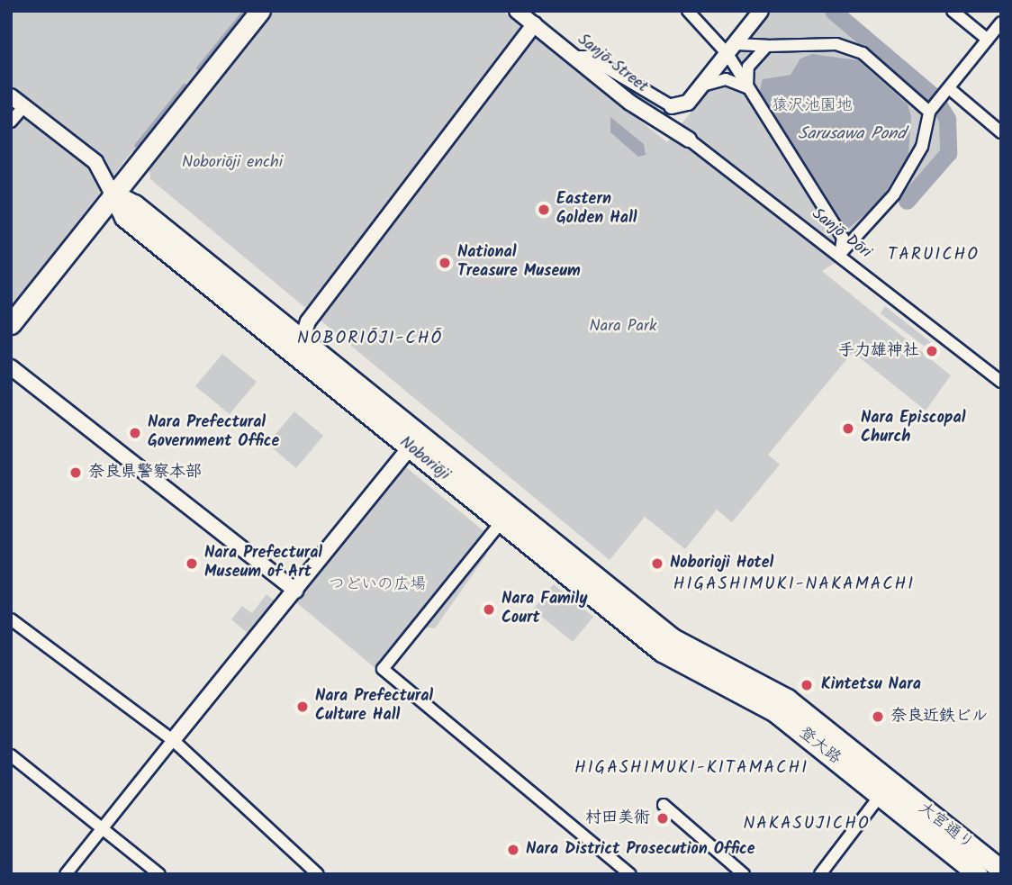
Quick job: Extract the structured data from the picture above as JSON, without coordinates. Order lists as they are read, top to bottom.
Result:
{
  "streets": {
    "highway": ["Noboriōji", "登大路", "大宮通り"],
    "street": ["Sanjō Street", "Sanjō Dōri"]
  },
  "crossings": [
    ["Sanjō Street", "Sanjō Dōri"],
    ["Noboriōji", "登大路"],
    ["登大路", "大宮通り"]
  ],
  "districts": [
    "TARUICHO",
    "NOBORIŌJI-CHŌ",
    "HIGASHIMUKI-NAKAMACHI",
    "HIGASHIMUKI-KITAMACHI",
    "NAKASUJICHO"
  ],
  "water": ["Sarusawa Pond"],
  "parks": [
    "猿沢池園地",
    "Noboriōji enchi",
    "Nara Park",
    "つどいの広場"
  ],
  "places": [
    "Eastern Golden Hall",
    "National Treasure Museum",
    "手力雄神社",
    "Nara Episcopal Church",
    "Nara Prefectural Government Office",
    "奈良県警察本部",
    "Nara Prefectural Museum of Art",
    "Noborioji Hotel",
    "Nara Family Court",
    "Kintetsu Nara",
    "Nara Prefectural Culture Hall",
    "奈良近鉄ビル",
    "村田美術",
    "Nara District Prosecution Office"
  ]
}
